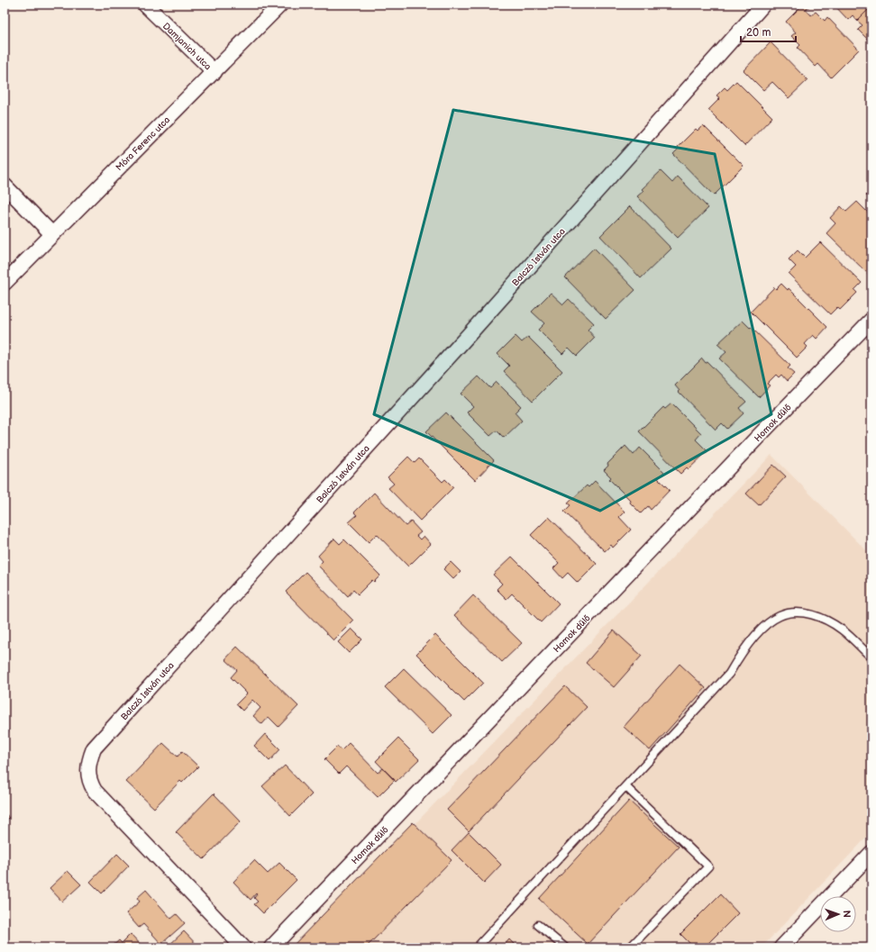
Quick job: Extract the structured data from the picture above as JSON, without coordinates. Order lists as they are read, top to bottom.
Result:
{
  "streets": {
    "street": [
      "Damjanich utca",
      "Móra Ferenc utca",
      "Balczó István utca",
      "Homok dűlő"
    ]
  },
  "crossings": [
    ["Damjanich utca", "Móra Ferenc utca"]
  ],
  "scale_bar": "20 m",
  "north": "right"
}
